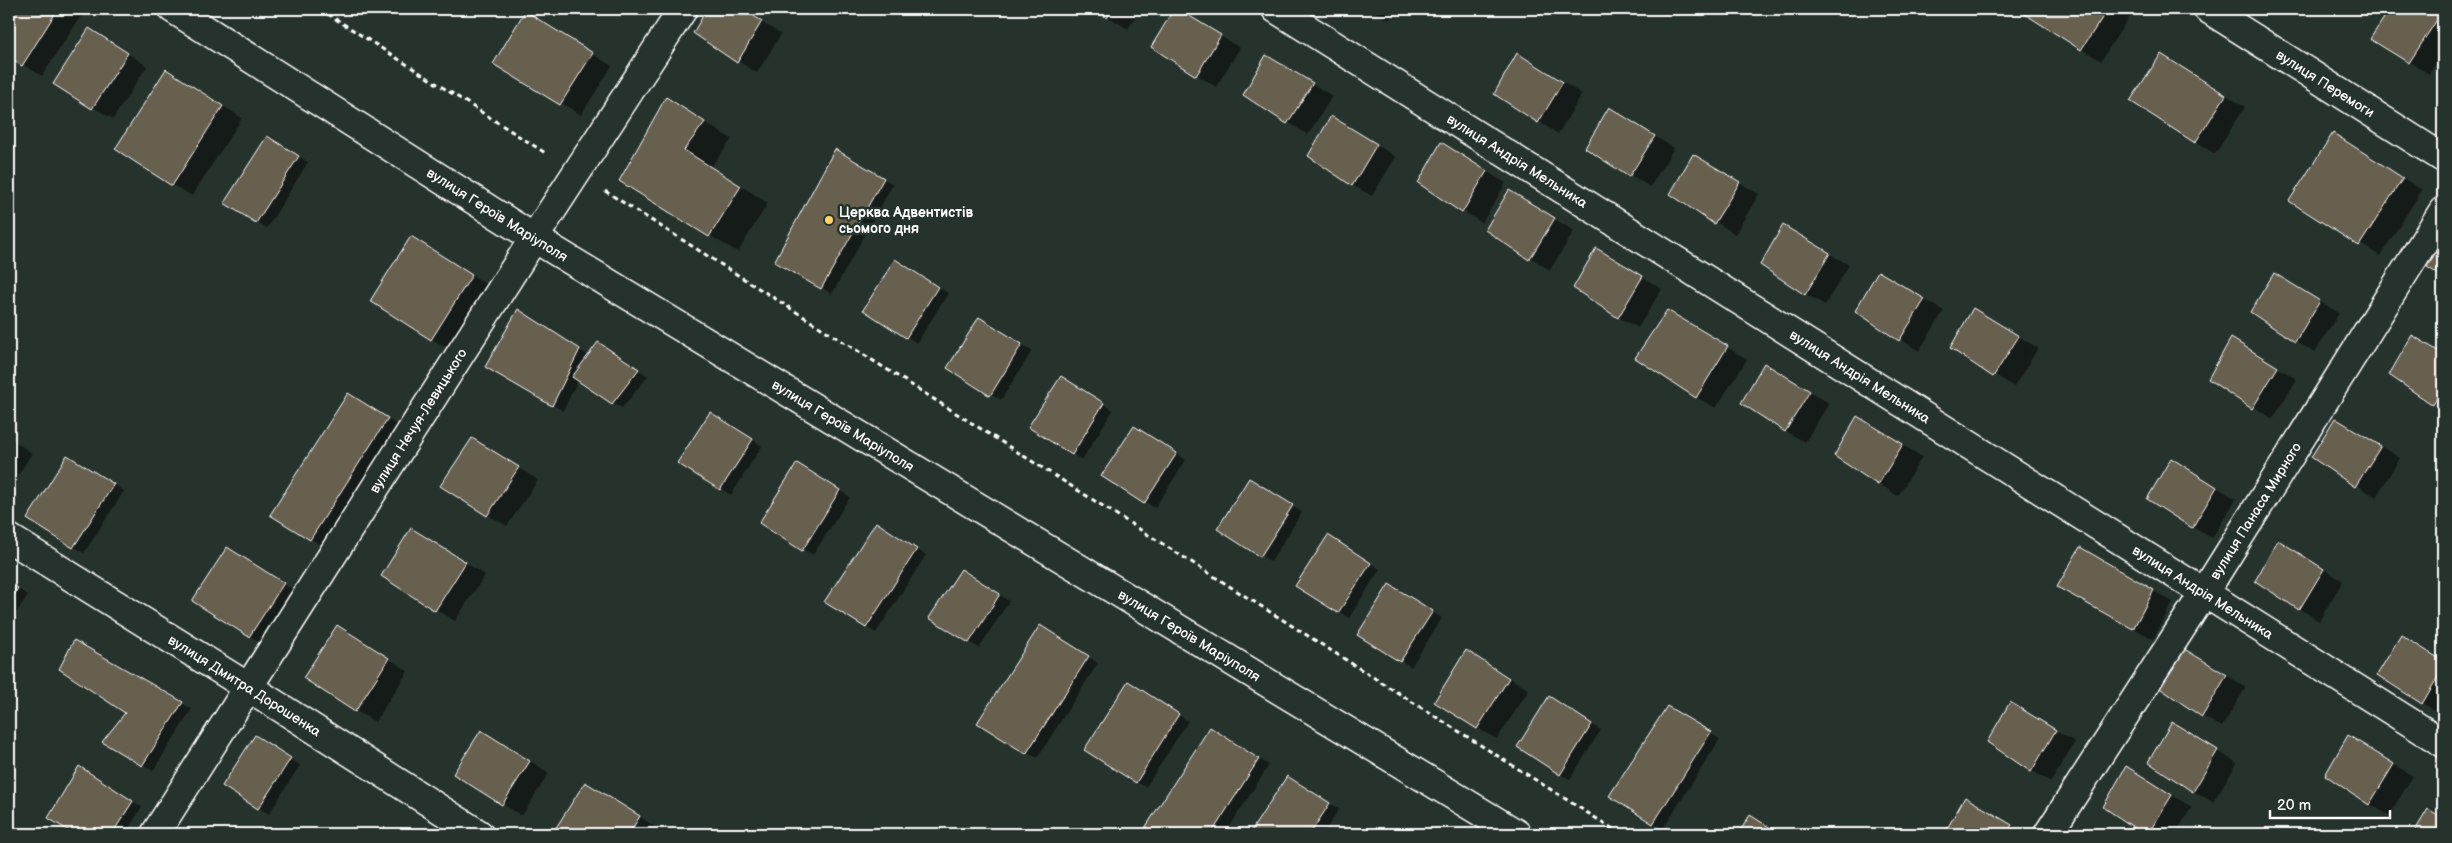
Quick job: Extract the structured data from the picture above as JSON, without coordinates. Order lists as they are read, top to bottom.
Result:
{
  "streets": {
    "street": [
      "вулиця Перемоги",
      "вулиця Андрія Мельника",
      "вулиця Героїв Маріуполя",
      "вулиця Нечуя-Левицького",
      "вулиця Панаса Мирного",
      "вулиця Дмитра Дорошенка"
    ]
  },
  "crossings": [
    ["вулиця Андрія Мельника", "вулиця Панаса Мирного"],
    ["вулиця Героїв Маріуполя", "вулиця Нечуя-Левицького"],
    ["вулиця Нечуя-Левицького", "вулиця Дмитра Дорошенка"]
  ],
  "places": ["Церква Адвентистів сьомого дня"],
  "scale_bar": "20 m"
}
